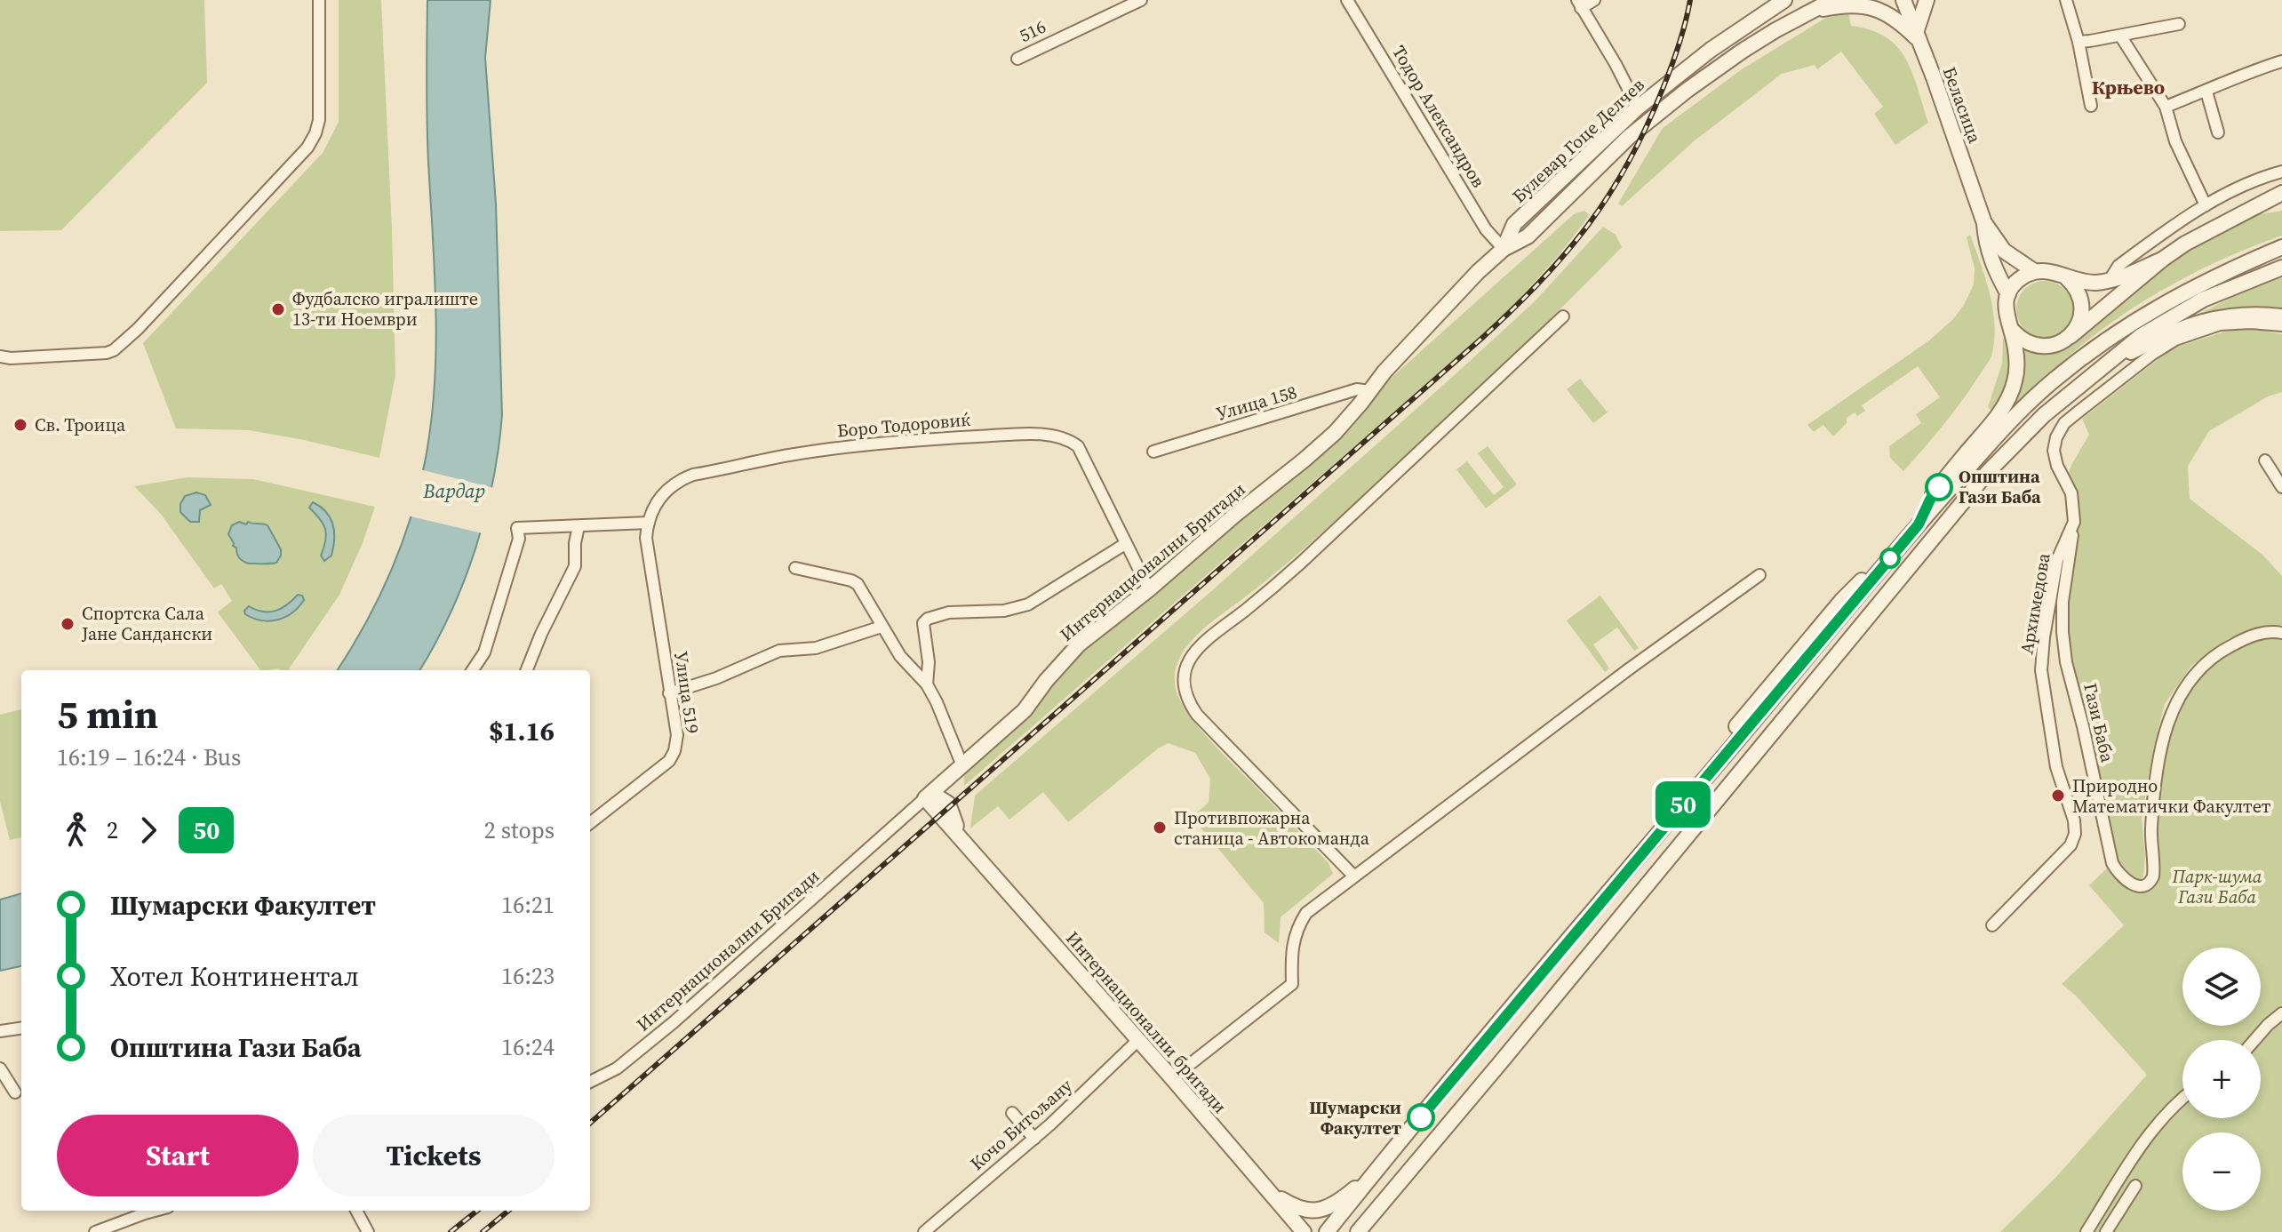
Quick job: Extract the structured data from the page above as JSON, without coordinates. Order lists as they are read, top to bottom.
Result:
{
  "streets": {
    "street": [
      "516",
      "Беласица",
      "Тодор Александров",
      "Булевар Гоце Делчев",
      "Улица 158",
      "Боро Тодоровиќ",
      "Интернационални Бригади",
      "Архимедова",
      "Улица 519",
      "Гази Баба",
      "Интернационални бригади",
      "Кочо Битољану"
    ]
  },
  "crossings": [
    ["Тодор Александров", "Булевар Гоце Делчев"],
    ["Тодор Александров", "Интернационални Бригади"],
    ["Булевар Гоце Делчев", "Интернационални Бригади"],
    ["Улица 158", "Интернационални Бригади"],
    ["Боро Тодоровиќ", "Интернационални Бригади"],
    ["Боро Тодоровиќ", "Улица 519"],
    ["Интернационални Бригади", "Интернационални бригади"],
    ["Архимедова", "Гази Баба"],
    ["Интернационални бригади", "Кочо Битољану"]
  ],
  "districts": ["Крњево"],
  "water": ["Вардар"],
  "parks": ["Парк-шума Гази Баба"],
  "places": [
    "Фудбалско игралиште 13-ти Ноември",
    "Св. Троица",
    "Општина Гази Баба",
    "Спортска Сала Јане Сандански",
    "Природно Математички Факултет",
    "Противпожарна станица - Автокоманда",
    "Шумарски Факултет"
  ],
  "lines": ["bus line 50"],
  "page": {
    "on_map": "50",
    "heading": ["5 min", "16:19 – 16:24 · Bus", "$1.16"],
    "legs": ["2", "50", "2 stops"],
    "list": [
      {
        "name": "Шумарски Факултет",
        "value": "16:21"
      },
      {
        "name": "Хотел Континентал",
        "value": "16:23"
      },
      {
        "name": "Општина Гази Баба",
        "value": "16:24"
      }
    ],
    "map_buttons": ["+", "−"],
    "buttons": ["Start", "Tickets"]
  }
}
